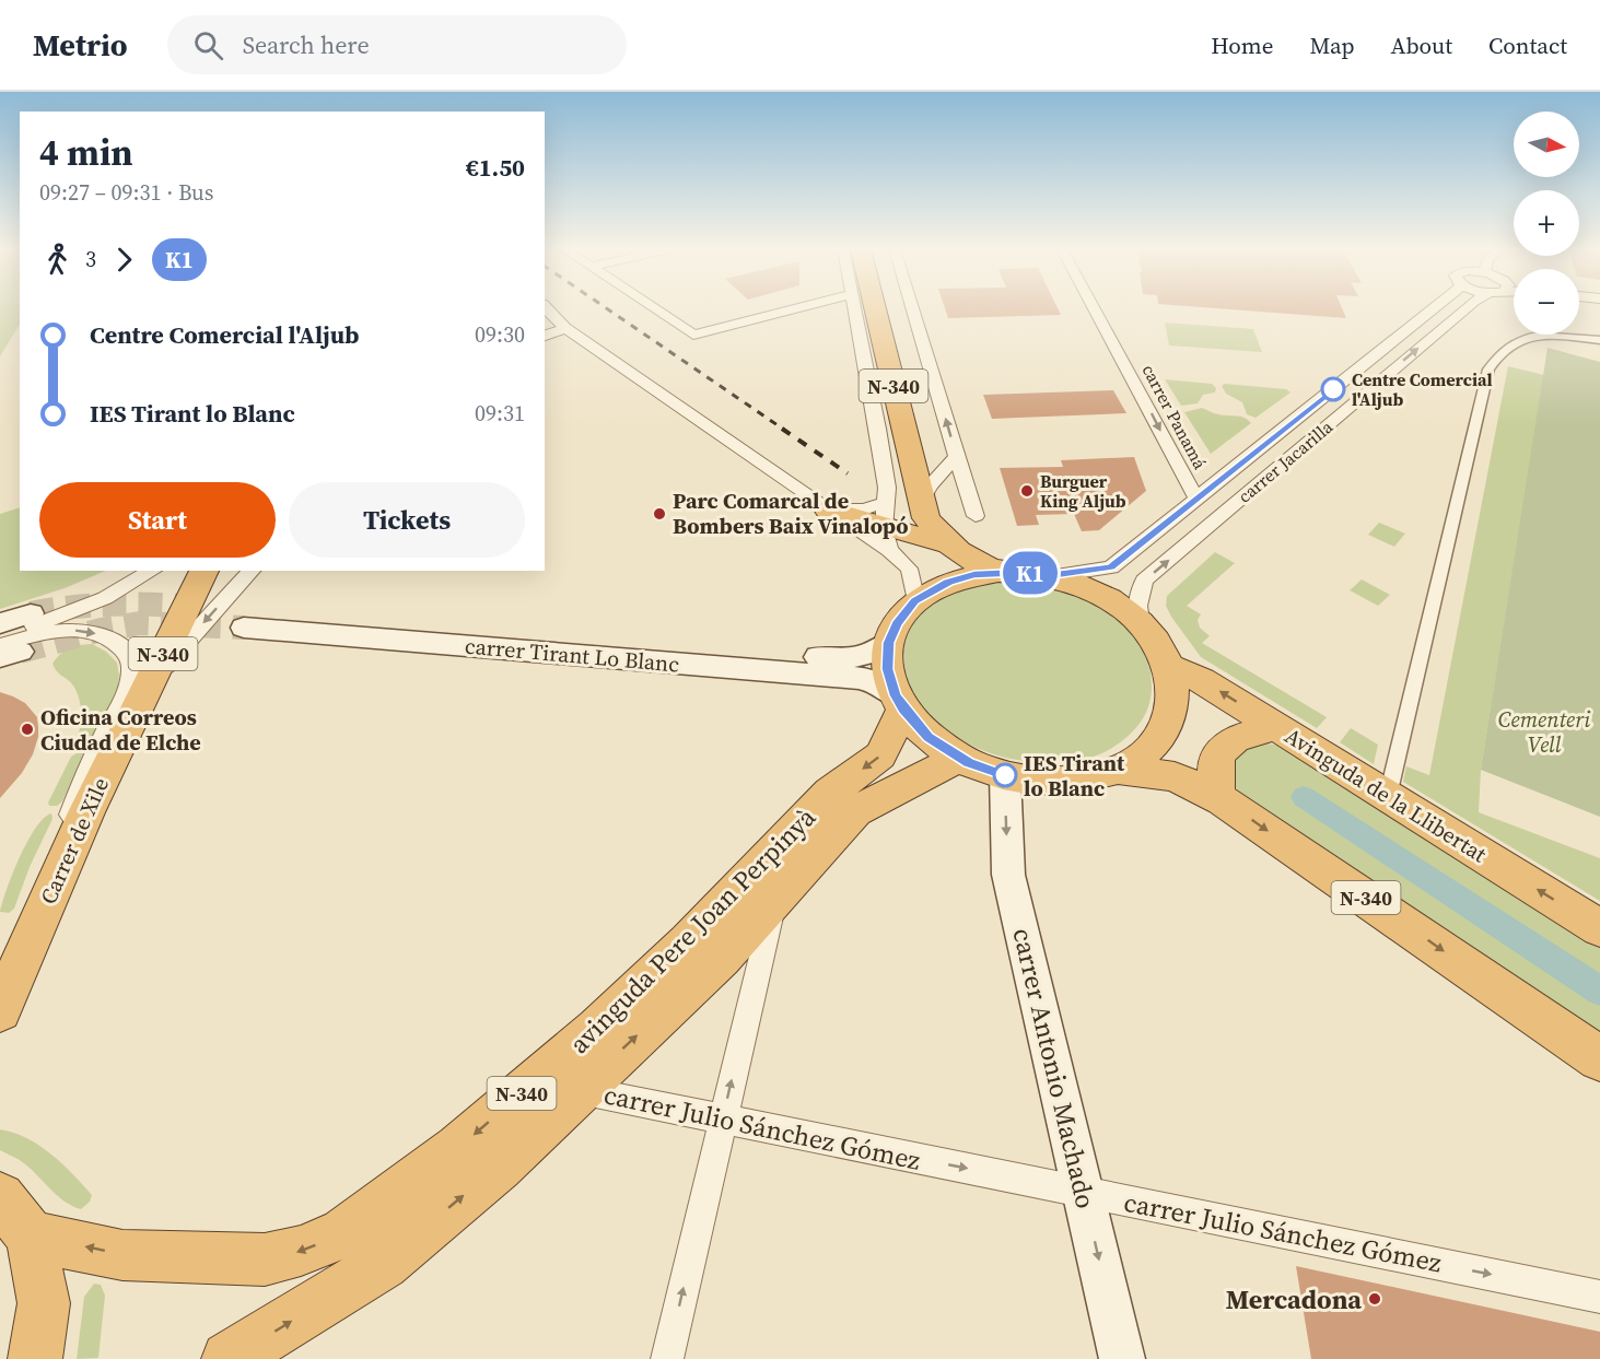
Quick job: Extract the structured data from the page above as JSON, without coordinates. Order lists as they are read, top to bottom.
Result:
{
  "streets": {
    "highway": [
      "N-340",
      "Avinguda de la Llibertat",
      "Carrer de Xile",
      "avinguda Pere Joan Perpinyà"
    ],
    "main road": ["carrer Tirant Lo Blanc", "carrer Antonio Machado"],
    "street": ["carrer Panamá", "carrer Jacarilla", "carrer Julio Sánchez Gómez"]
  },
  "crossings": [
    ["N-340", "carrer Jacarilla"],
    ["N-340", "carrer Tirant Lo Blanc"],
    ["N-340", "Avinguda de la Llibertat"],
    ["N-340", "avinguda Pere Joan Perpinyà"],
    ["N-340", "carrer Antonio Machado"],
    ["carrer Panamá", "carrer Jacarilla"],
    ["carrer Tirant Lo Blanc", "avinguda Pere Joan Perpinyà"],
    ["avinguda Pere Joan Perpinyà", "carrer Julio Sánchez Gómez"],
    ["carrer Antonio Machado", "carrer Julio Sánchez Gómez"]
  ],
  "one_way": ["carrer Panamá", "carrer Antonio Machado", "carrer Julio Sánchez Gómez"],
  "parks": ["Cementeri Vell"],
  "places": [
    "Centre Comercial l'Aljub",
    "Burguer King Aljub",
    "Parc Comarcal de Bombers Baix Vinalopó",
    "Oficina Correos Ciudad de Elche",
    "IES Tirant lo Blanc",
    "Mercadona"
  ],
  "lines": ["bus line K1"],
  "north": "right",
  "page": {
    "header": "Metrio",
    "search": "Search here",
    "nav": [
      "Home",
      "Map",
      "About",
      "Contact"
    ],
    "on_map": "K1",
    "map_buttons": ["+", "−"],
    "heading": ["4 min", "09:27 – 09:31 · Bus", "€1.50"],
    "legs": ["3", "K1"],
    "list": [
      {
        "name": "Centre Comercial l'Aljub",
        "value": "09:30"
      },
      {
        "name": "IES Tirant lo Blanc",
        "value": "09:31"
      }
    ],
    "buttons": ["Start", "Tickets"]
  }
}
